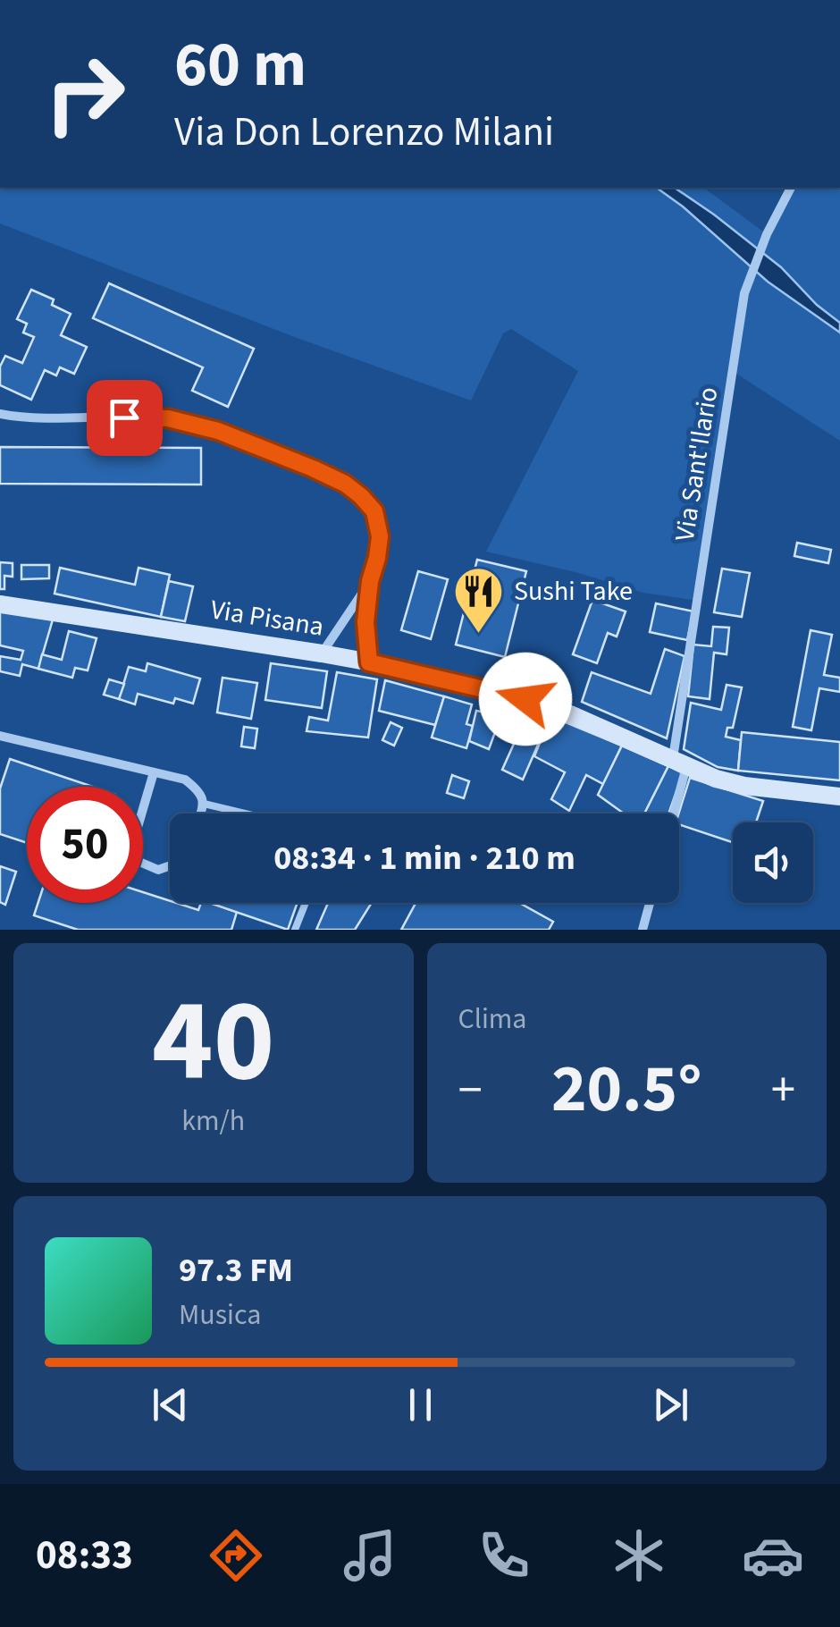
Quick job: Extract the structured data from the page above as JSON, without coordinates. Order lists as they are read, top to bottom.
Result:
{
  "streets": {
    "main road": ["Via Pisana"],
    "street": ["Via Sant'Ilario"]
  },
  "crossings": [
    ["Via Sant'Ilario", "Via Pisana"]
  ],
  "places": {
    "restaurant": ["Sushi Take"]
  },
  "page": {
    "turn": ["60 m", "Via Don Lorenzo Milani"],
    "limit": "50",
    "trip": "08:34 · 1 min · 210 m",
    "tile": [
      ["40", "km/h"],
      "Clima"
    ],
    "heat": ["−", "20.5°", "+"],
    "song": ["97.3 FM", "Musica"],
    "tabs": "08:33"
  }
}
